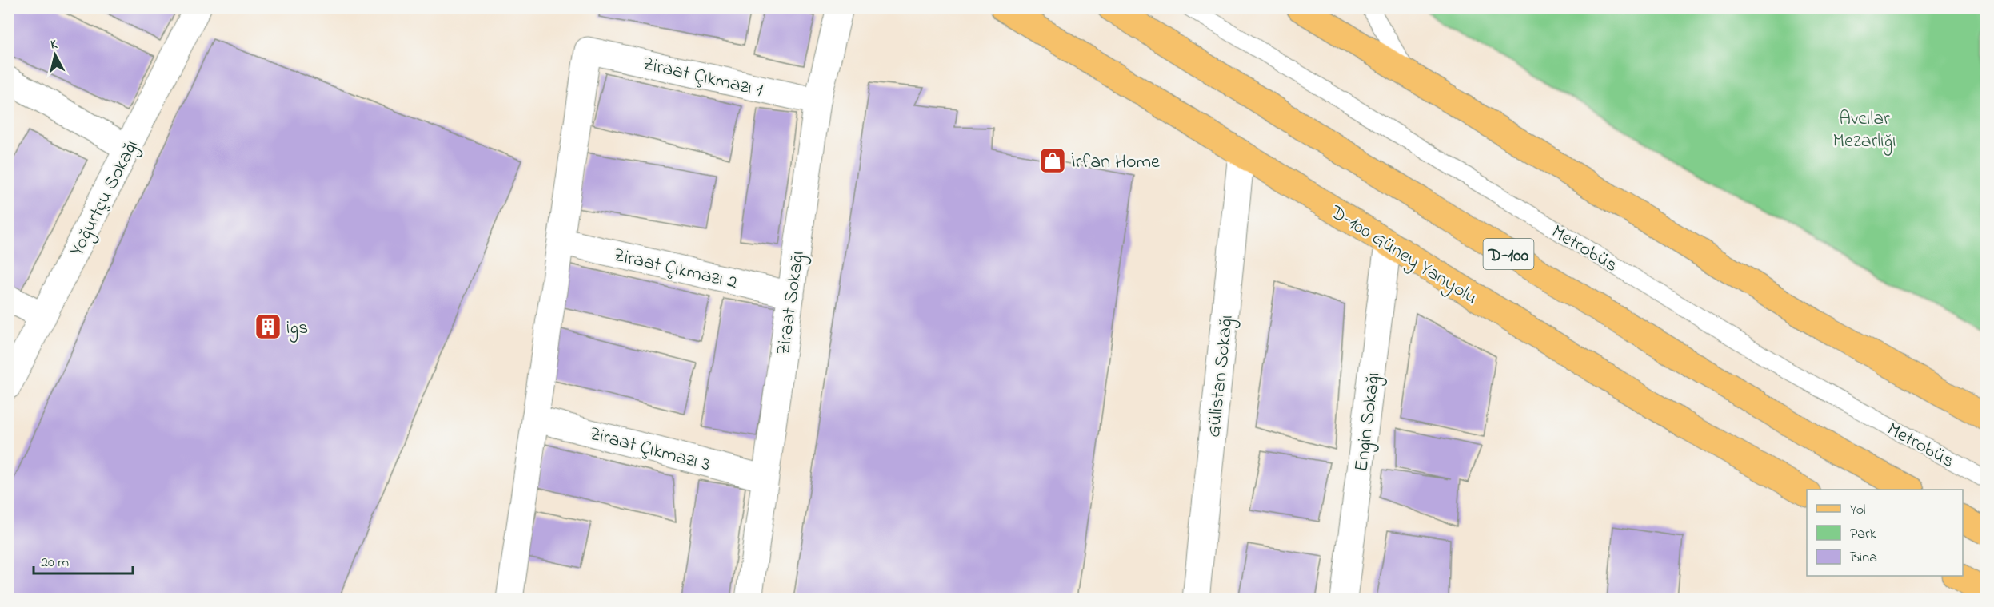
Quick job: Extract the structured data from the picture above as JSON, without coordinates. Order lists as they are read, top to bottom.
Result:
{
  "streets": {
    "main road": ["D-100 Güney Yanyolu", "D-100"],
    "street": [
      "Ziraat Çıkmazı 1",
      "Yoğurtçu Sokağı",
      "Ziraat Çıkmazı 2",
      "Ziraat Sokağı",
      "Gülistan Sokağı",
      "Engin Sokağı",
      "Ziraat Çıkmazı 3"
    ],
    "lane": ["Metrobüs"]
  },
  "crossings": [
    ["Ziraat Çıkmazı 1", "Ziraat Çıkmazı 2"],
    ["Ziraat Çıkmazı 1", "Ziraat Sokağı"],
    ["D-100 Güney Yanyolu", "Gülistan Sokağı"],
    ["D-100 Güney Yanyolu", "Engin Sokağı"],
    ["Ziraat Çıkmazı 2", "Ziraat Sokağı"],
    ["Ziraat Sokağı", "Ziraat Çıkmazı 3"]
  ],
  "parks": ["Avcılar Mezarlığı"],
  "places": {
    "shop": ["İrfan Home"],
    "building": ["igs"]
  },
  "legend": ["Yol", "Park", "Bina"],
  "scale_bar": "20 m",
  "north": "top"
}
